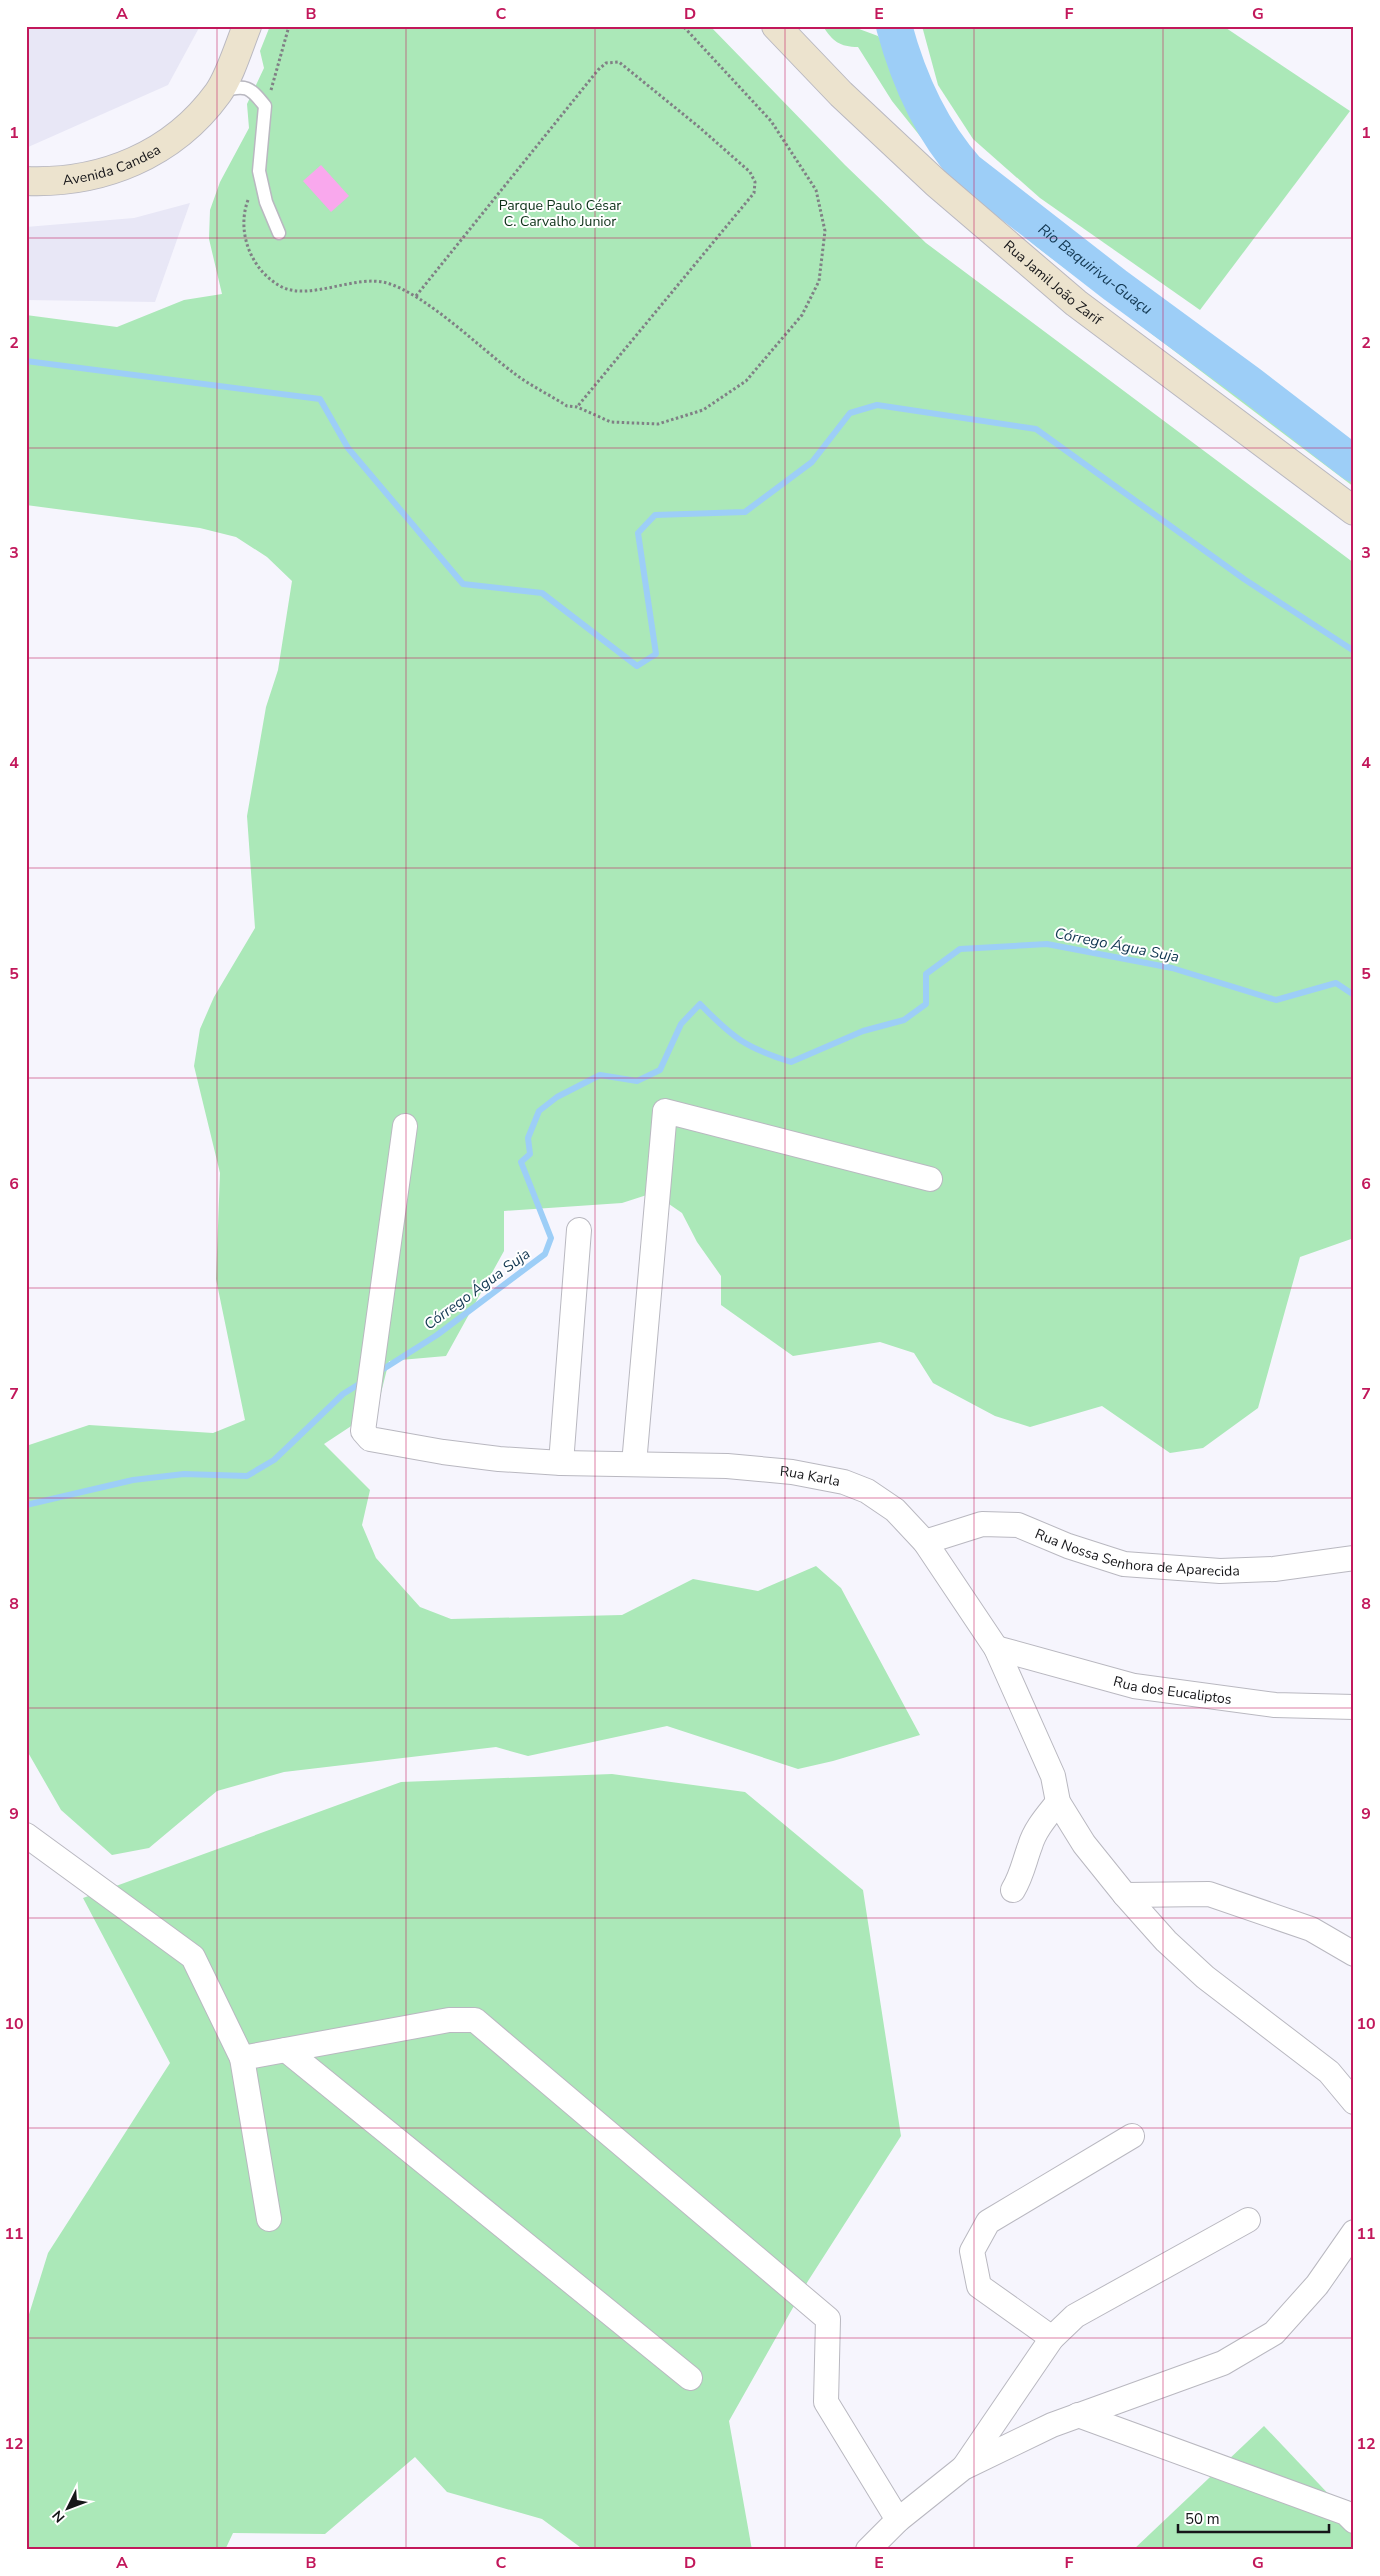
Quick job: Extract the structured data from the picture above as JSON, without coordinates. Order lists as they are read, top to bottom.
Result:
{
  "streets": {
    "main road": ["Avenida Candea", "Rua Jamil João Zarif"],
    "street": ["Rua Karla", "Rua Nossa Senhora de Aparecida", "Rua dos Eucaliptos"]
  },
  "crossings": [
    ["Rua Karla", "Rua Nossa Senhora de Aparecida"],
    ["Rua Karla", "Rua dos Eucaliptos"]
  ],
  "water": ["Rio Baquirivu-Guaçu", "Córrego Água Suja"],
  "parks": ["Parque Paulo César C. Carvalho Junior"],
  "scale_bar": "50 m",
  "north": "bottom left",
  "grid": {
    "columns": [
      "A",
      "B",
      "C",
      "D",
      "E",
      "F",
      "G"
    ],
    "rows": [
      "1",
      "2",
      "3",
      "4",
      "5",
      "6",
      "7",
      "8",
      "9",
      "10",
      "11",
      "12"
    ]
  }
}
